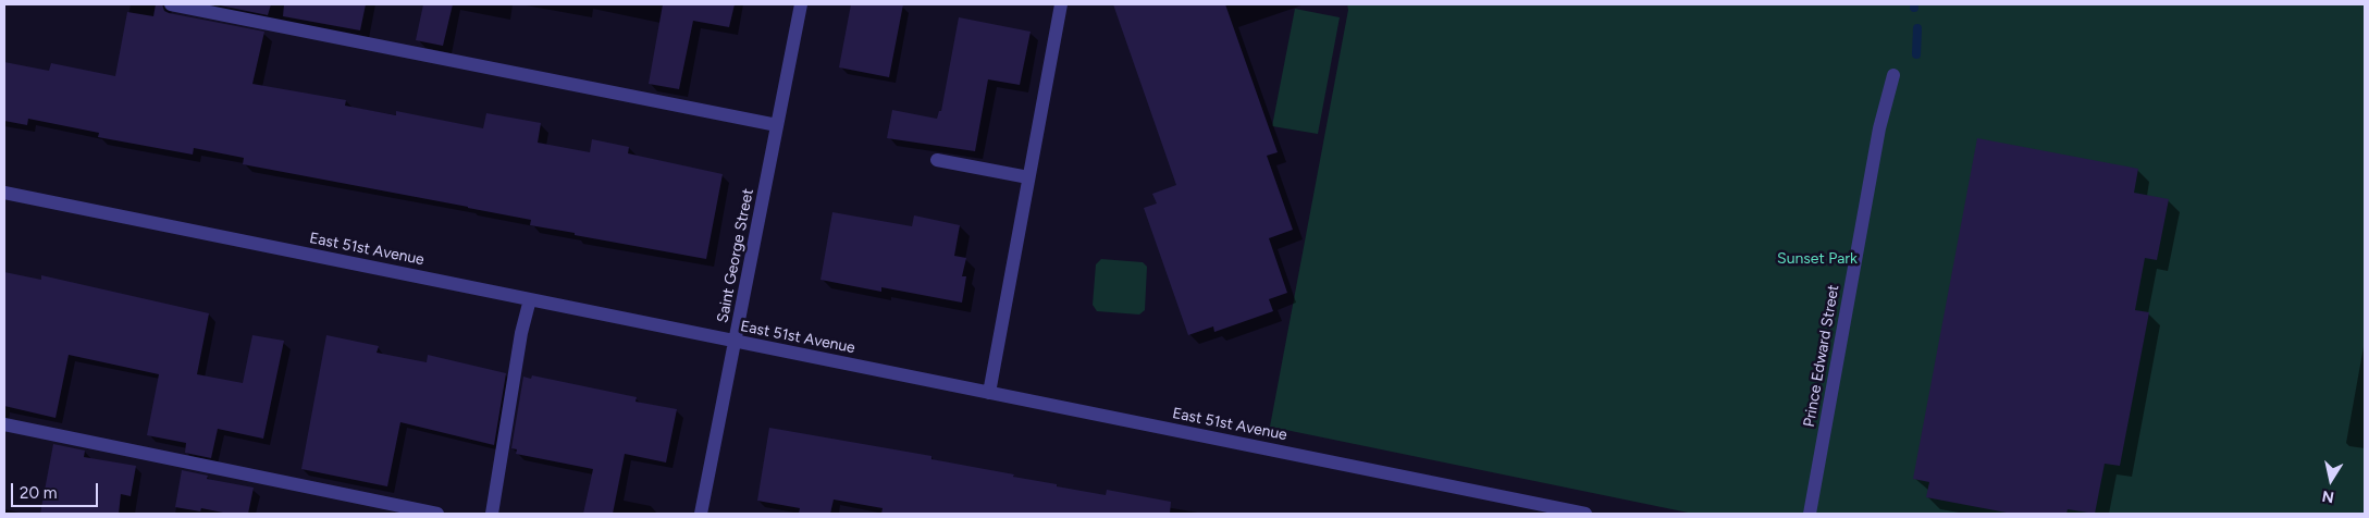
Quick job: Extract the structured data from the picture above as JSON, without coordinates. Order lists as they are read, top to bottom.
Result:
{
  "streets": {
    "street": ["East 51st Avenue", "Saint George Street", "Prince Edward Street"]
  },
  "crossings": [
    ["East 51st Avenue", "Saint George Street"]
  ],
  "parks": ["Sunset Park"],
  "scale_bar": "20 m",
  "north": "bottom"
}
